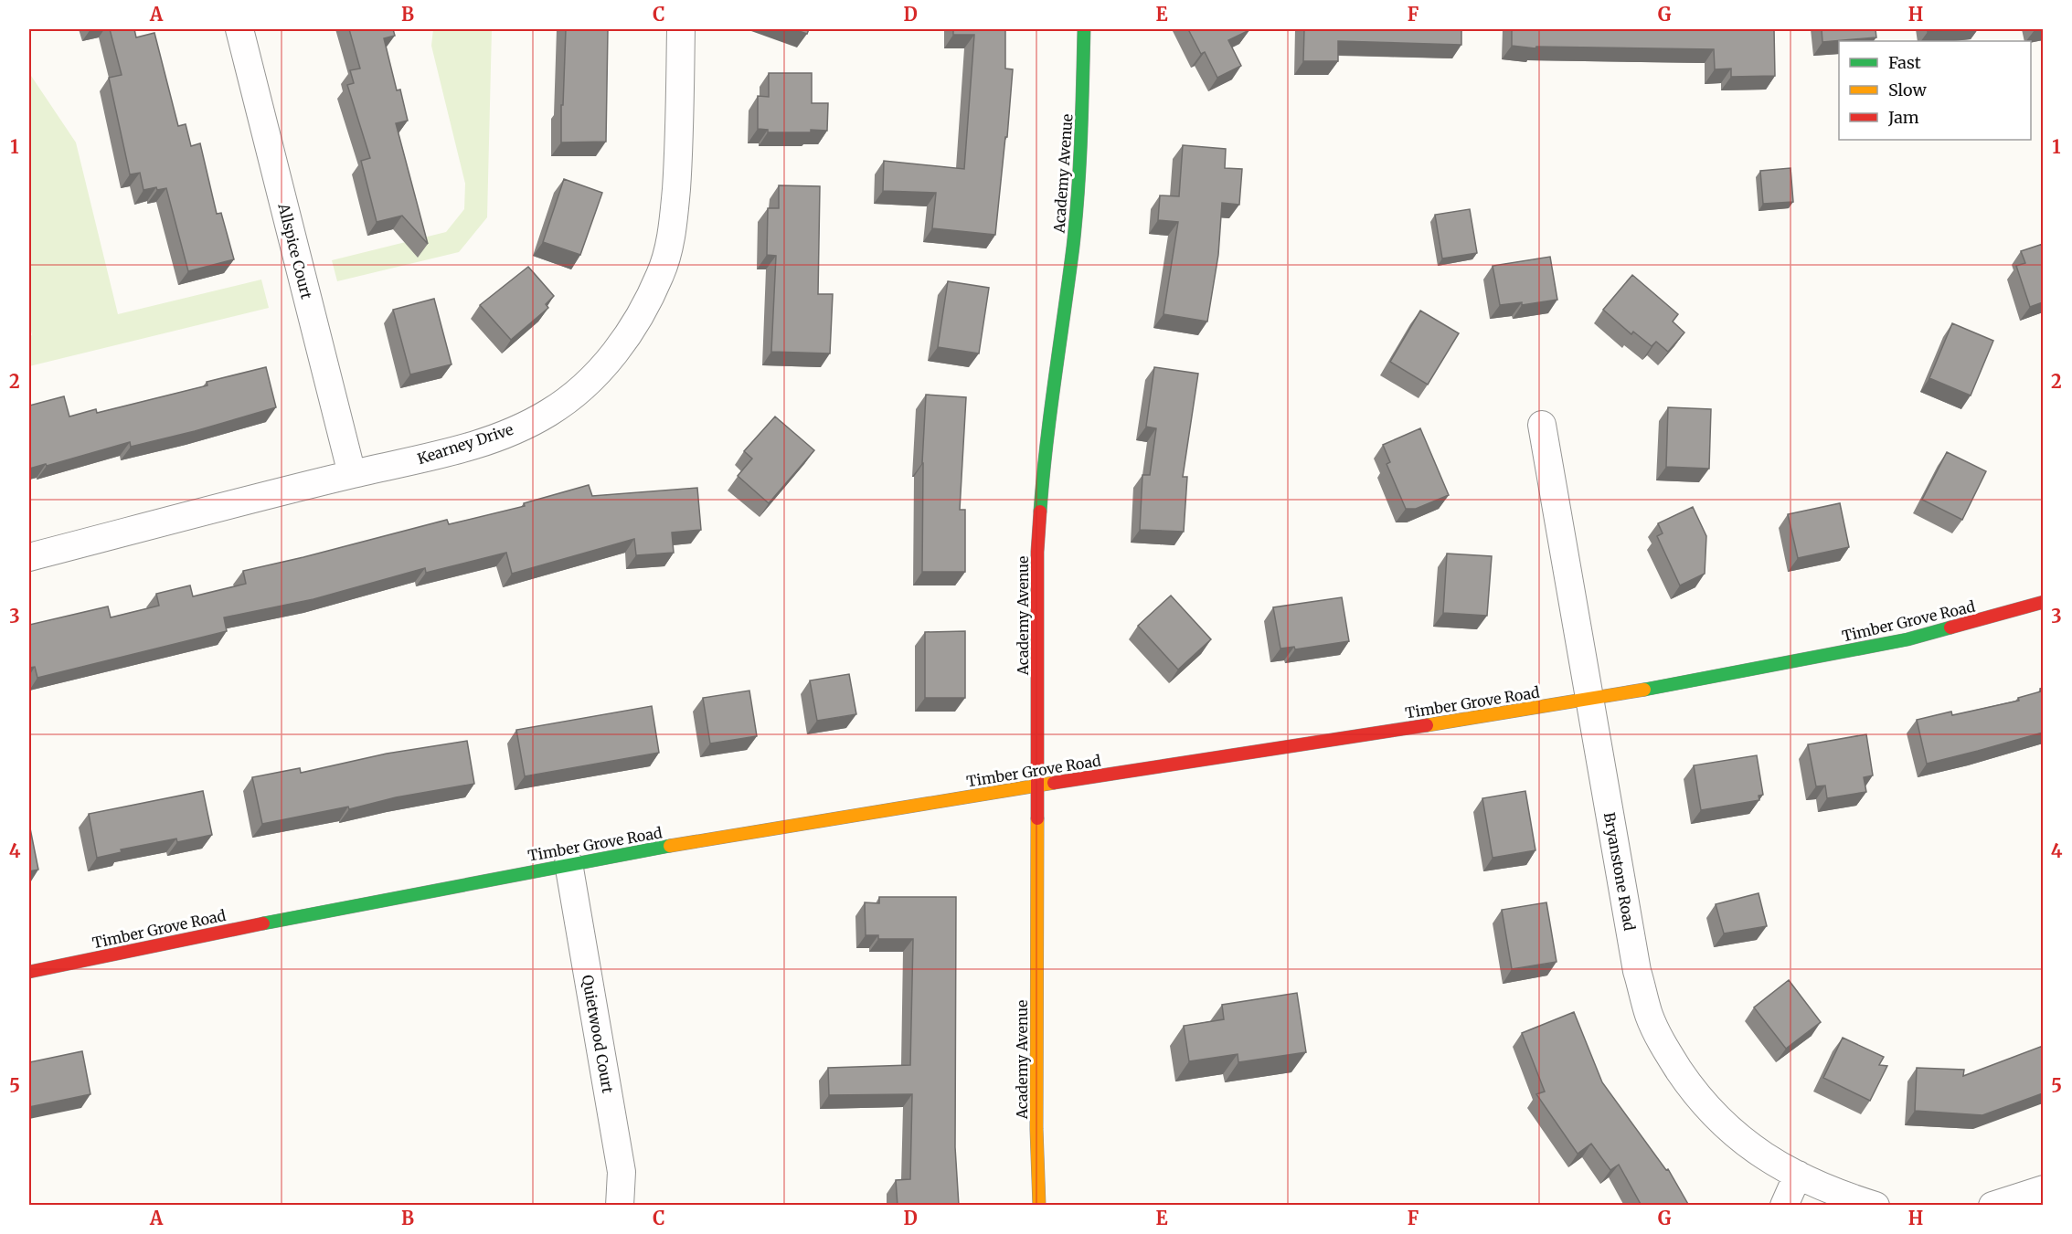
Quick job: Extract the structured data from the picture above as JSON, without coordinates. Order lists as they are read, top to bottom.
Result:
{
  "streets": {
    "street": [
      "Academy Avenue",
      "Allspice Court",
      "Kearney Drive",
      "Timber Grove Road",
      "Bryanstone Road",
      "Quietwood Court"
    ]
  },
  "crossings": [
    ["Academy Avenue", "Timber Grove Road"],
    ["Allspice Court", "Kearney Drive"],
    ["Timber Grove Road", "Bryanstone Road"],
    ["Timber Grove Road", "Quietwood Court"]
  ],
  "legend": ["Fast", "Slow", "Jam"],
  "grid": {
    "columns": [
      "A",
      "B",
      "C",
      "D",
      "E",
      "F",
      "G",
      "H"
    ],
    "rows": [
      "1",
      "2",
      "3",
      "4",
      "5"
    ]
  }
}
